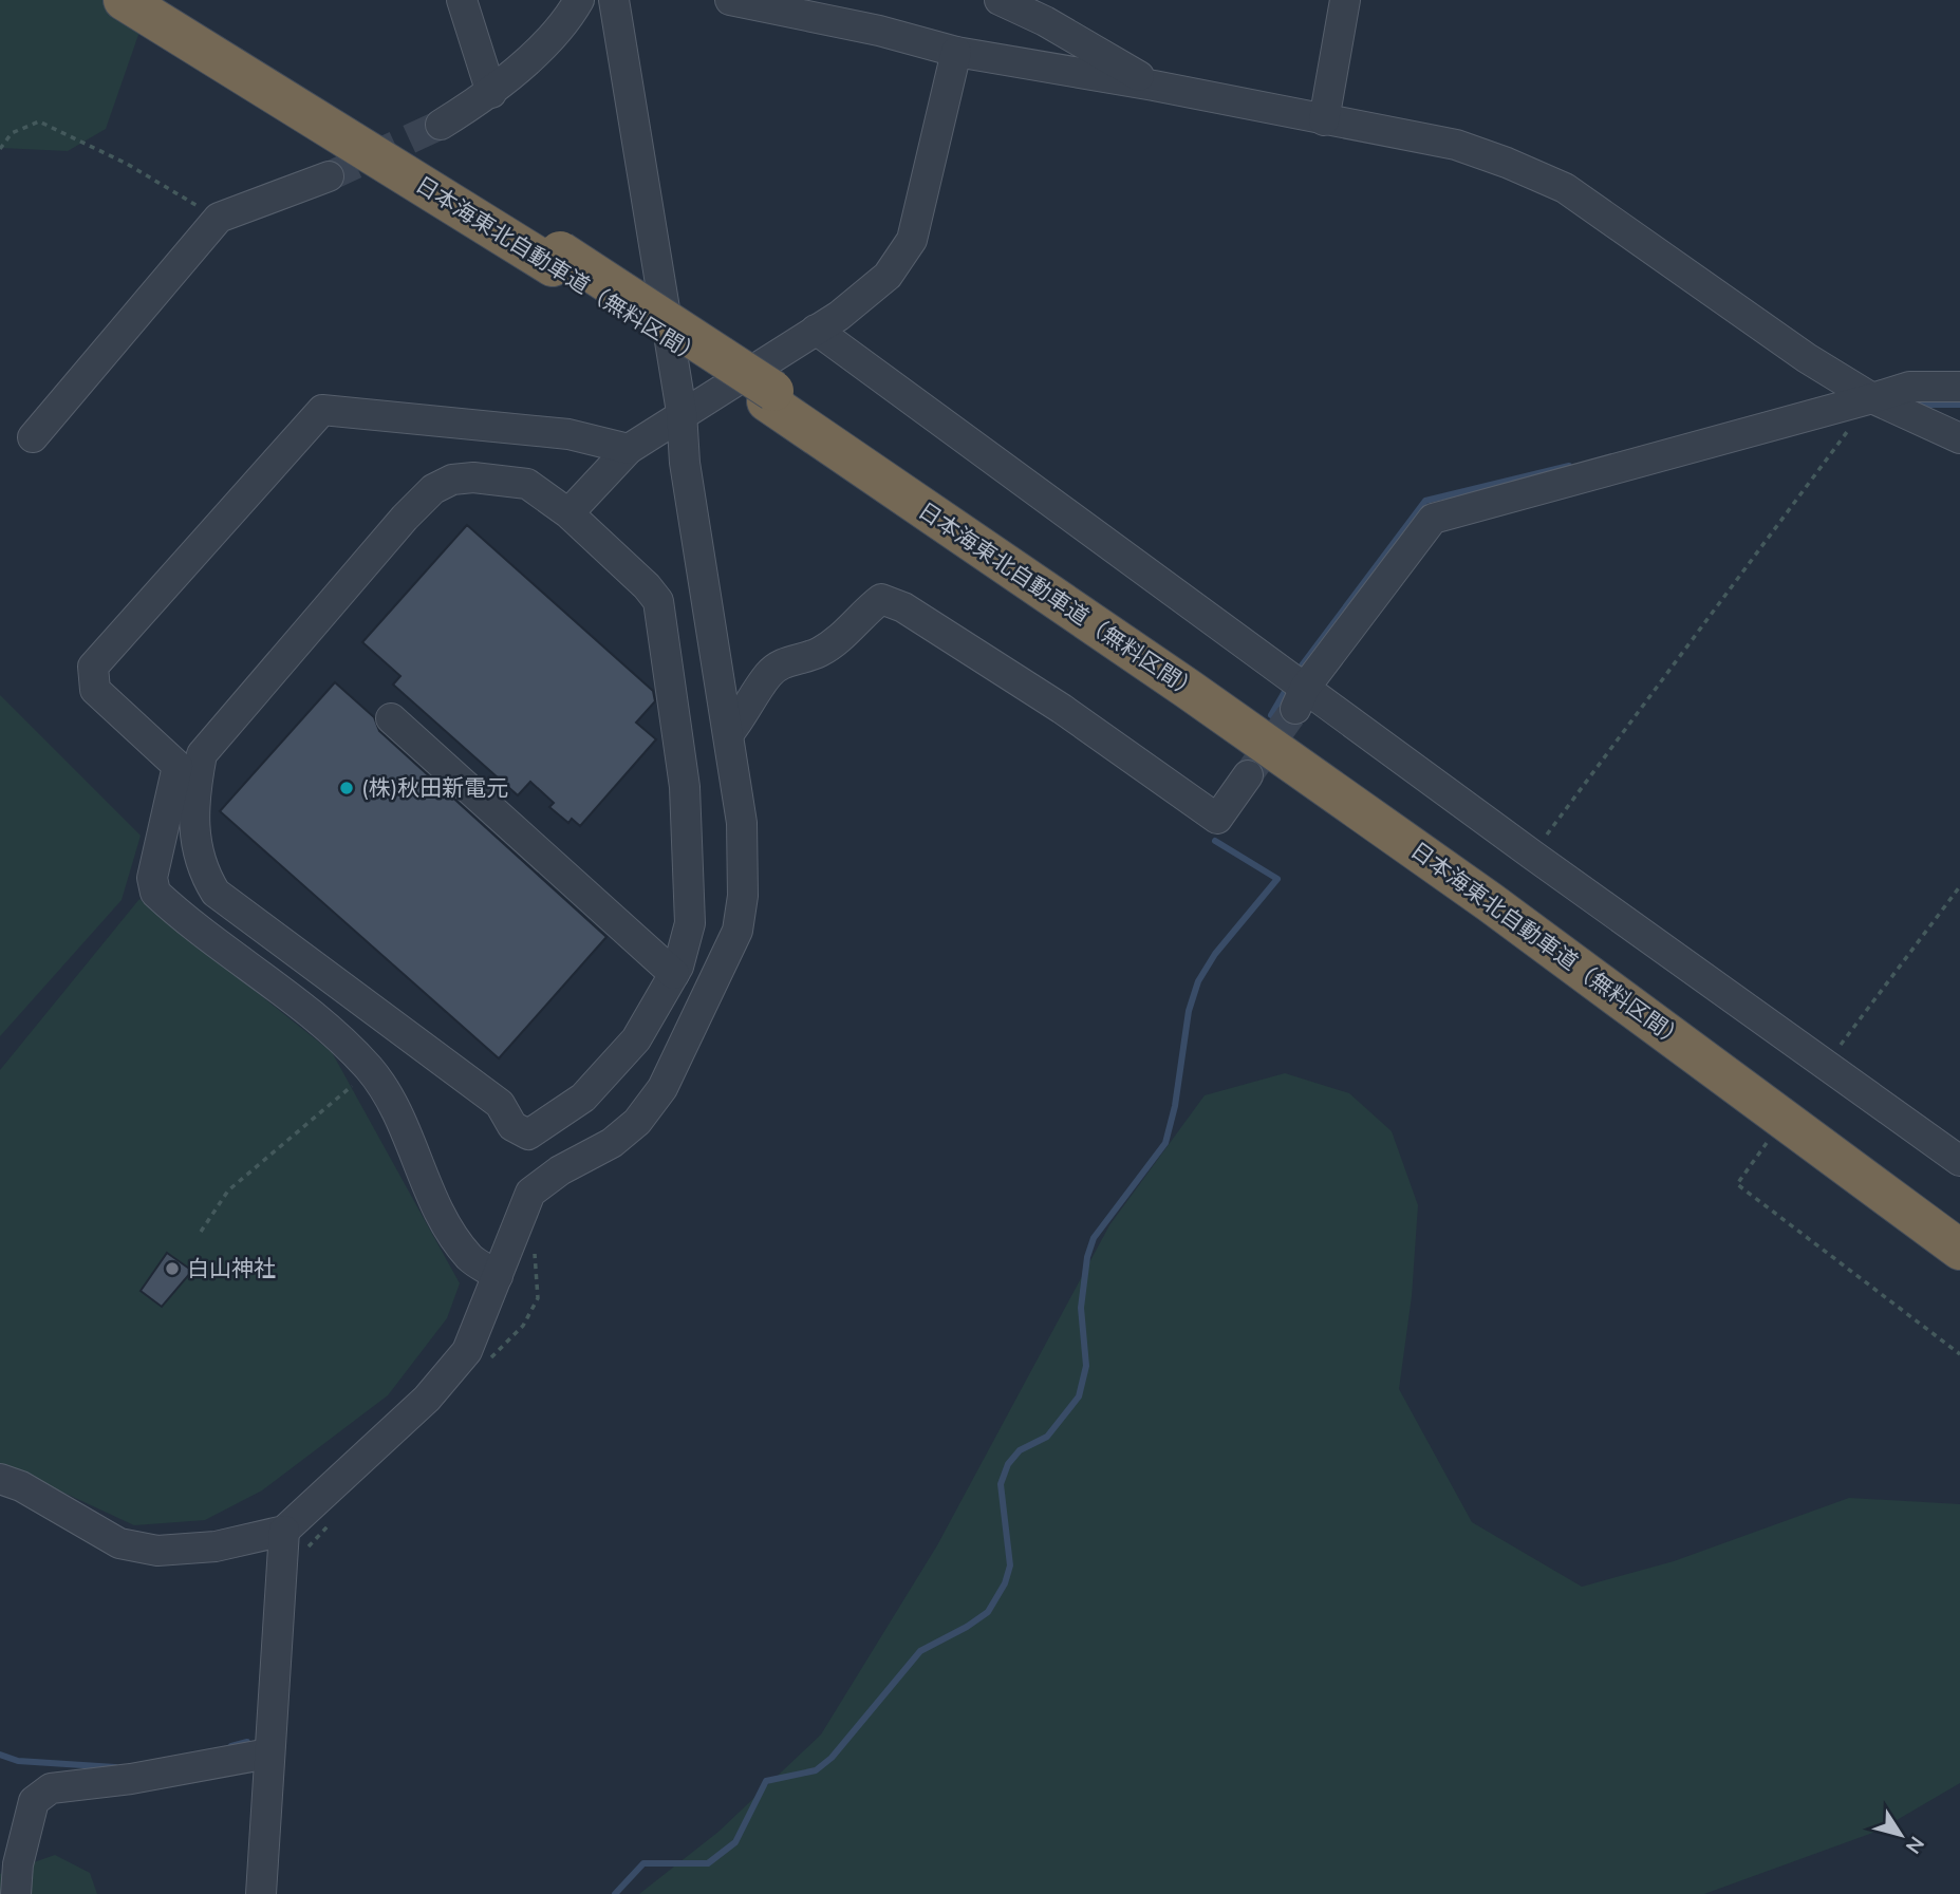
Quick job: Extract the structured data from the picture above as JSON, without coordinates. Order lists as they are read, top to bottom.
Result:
{
  "streets": {
    "highway": ["日本海東北自動車道（無料区間）"]
  },
  "places": ["(株)秋田新電元", "白山神社"],
  "north": "bottom right"
}
